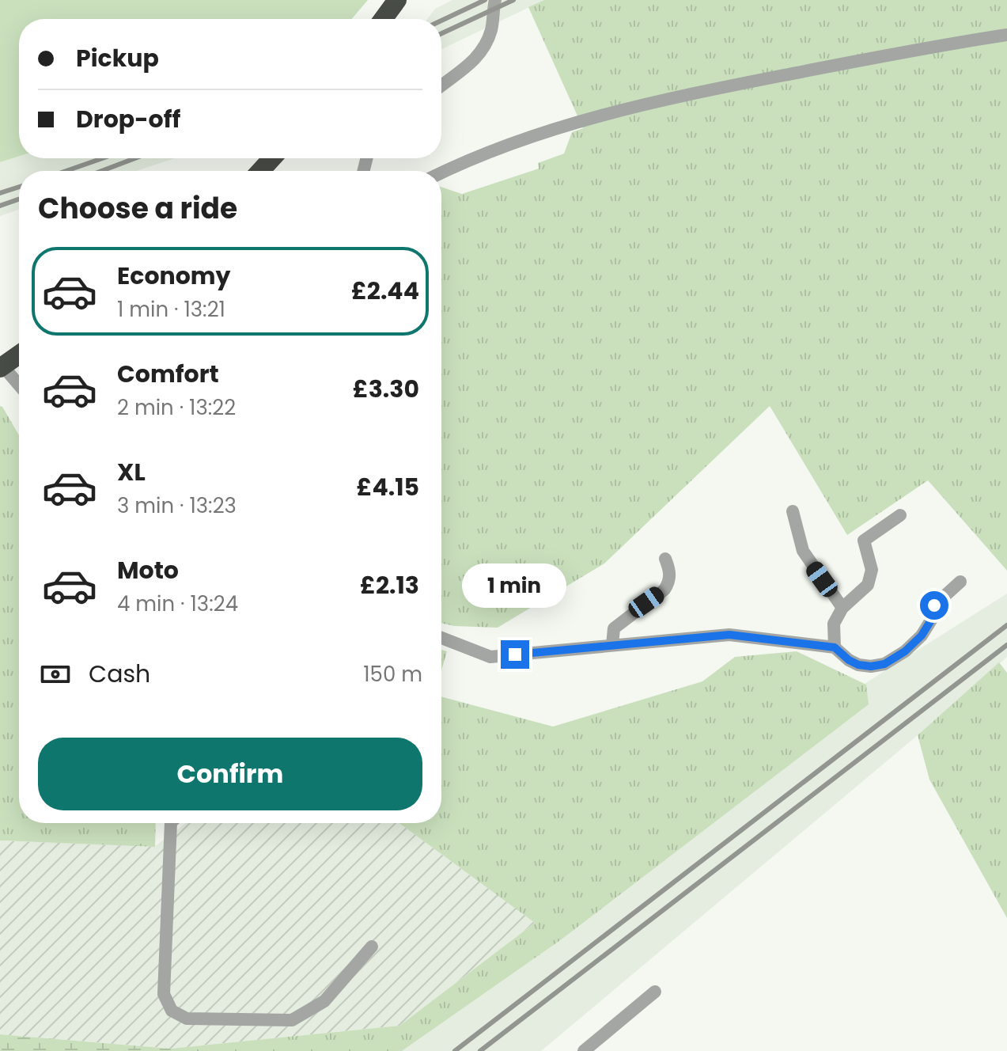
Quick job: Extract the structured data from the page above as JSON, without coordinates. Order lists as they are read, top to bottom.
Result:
{
  "page": {
    "banner": ["Pickup", "Drop-off"],
    "heading": "Choose a ride",
    "list": [
      {
        "name": "Economy",
        "note": "1 min · 13:21",
        "value": "£2.44"
      },
      {
        "name": "Comfort",
        "note": "2 min · 13:22",
        "value": "£3.30"
      },
      {
        "name": "XL",
        "note": "3 min · 13:23",
        "value": "£4.15"
      },
      {
        "name": "Moto",
        "note": "4 min · 13:24",
        "value": "£2.13"
      }
    ],
    "bubble": "1 min",
    "pay": ["Cash", "150 m"],
    "buttons": "Confirm"
  }
}
